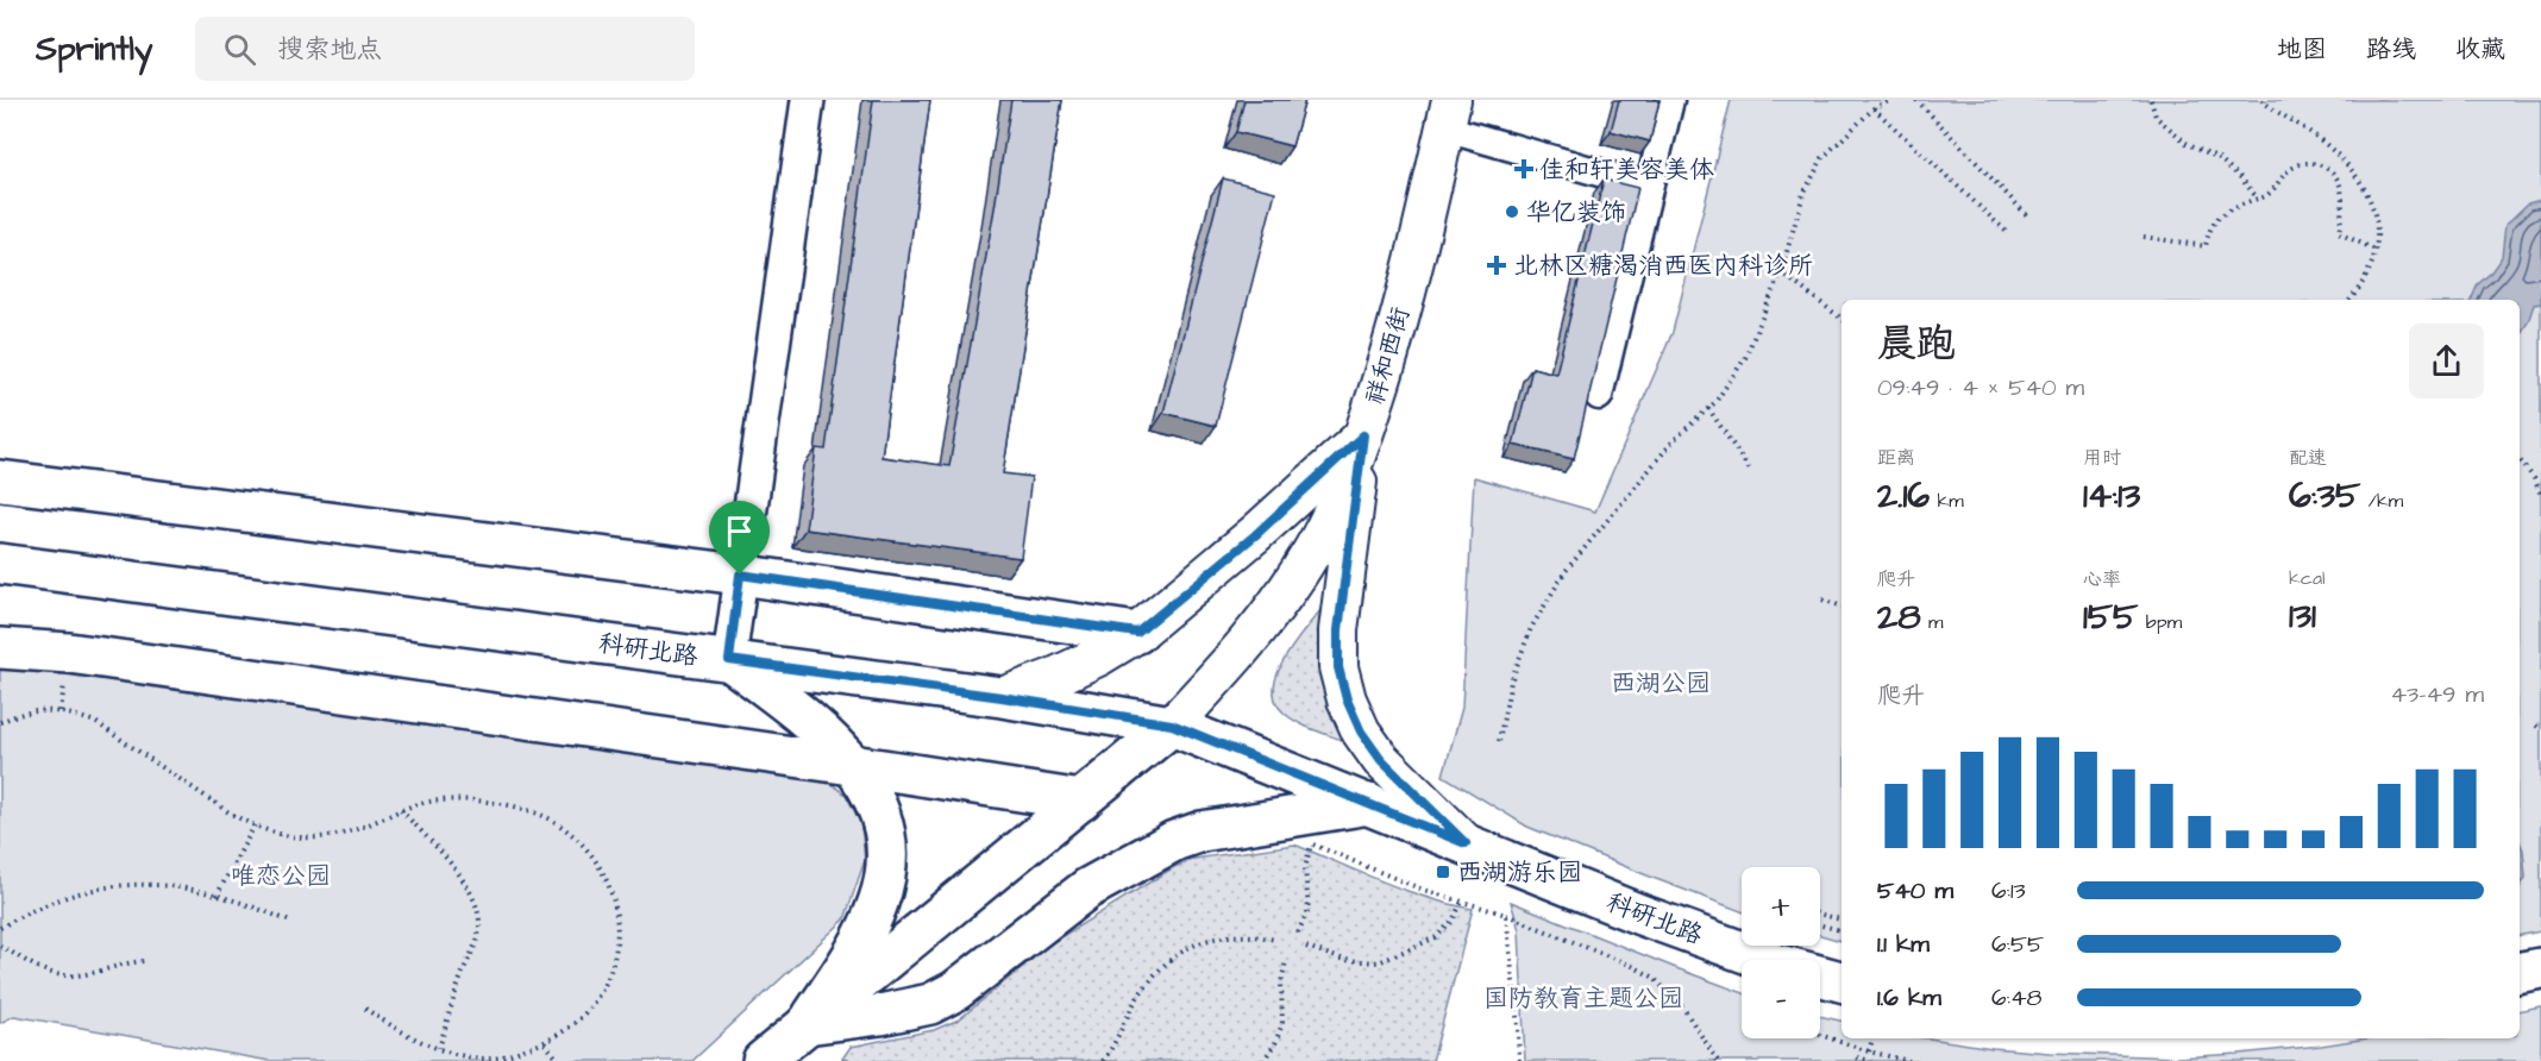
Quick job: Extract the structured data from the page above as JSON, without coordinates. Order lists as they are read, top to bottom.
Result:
{
  "streets": {
    "main road": ["祥和西街", "科研北路"]
  },
  "crossings": [
    ["祥和西街", "科研北路"]
  ],
  "parks": ["西湖公园", "唯恋公园", "国防教育主题公园"],
  "places": {
    "health": ["佳和轩美容美体", "北林区糖渴消西医内科诊所"],
    "other": ["华亿装饰"],
    "transit": ["西湖游乐园"]
  },
  "page": {
    "header": "Sprintly",
    "search": "搜索地点",
    "nav": ["地图", "路线", "收藏"],
    "heading": ["晨跑", "09:49 · 4 × 540 m"],
    "stats": [
      ["距离", "2.16 km"],
      ["用时", "14:13"],
      ["配速", "6:35 /km"],
      ["爬升", "28 m"],
      ["心率", "155 bpm"],
      ["kcal", "131"]
    ],
    "chart": ["爬升", "43–49 m"],
    "list": [
      {
        "name": "540 m",
        "note": "6:13"
      },
      {
        "name": "1.1 km",
        "note": "6:55"
      },
      {
        "name": "1.6 km",
        "note": "6:48"
      }
    ],
    "map_buttons": ["+", "−"]
  }
}
